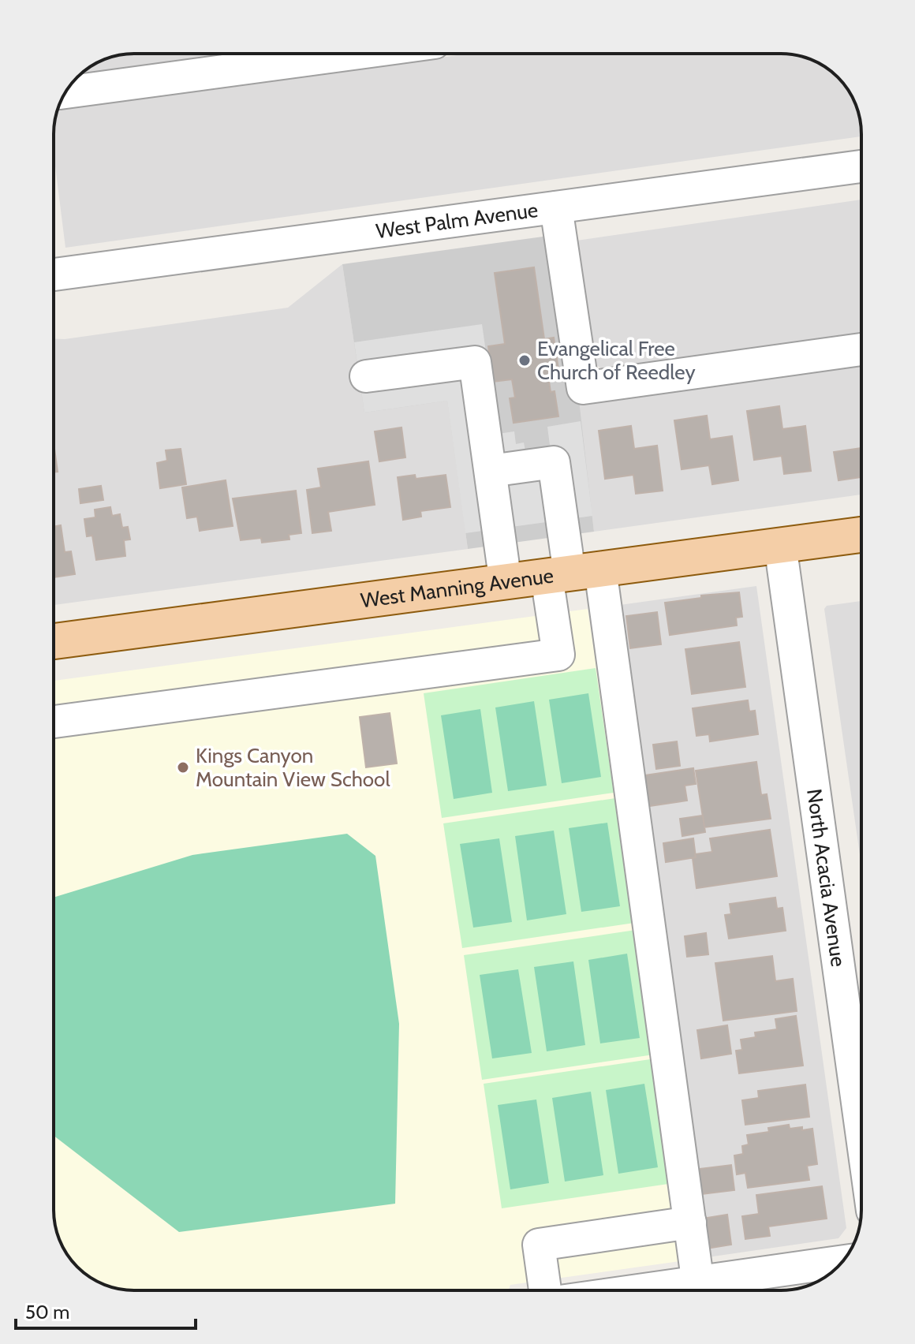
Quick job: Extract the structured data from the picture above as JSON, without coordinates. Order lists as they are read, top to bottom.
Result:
{
  "streets": {
    "main road": ["West Manning Avenue"],
    "street": ["West Palm Avenue", "North Acacia Avenue"]
  },
  "crossings": [
    ["West Manning Avenue", "North Acacia Avenue"]
  ],
  "places": ["Evangelical Free Church of Reedley", "Kings Canyon Mountain View School"],
  "scale_bar": "50 m"
}
